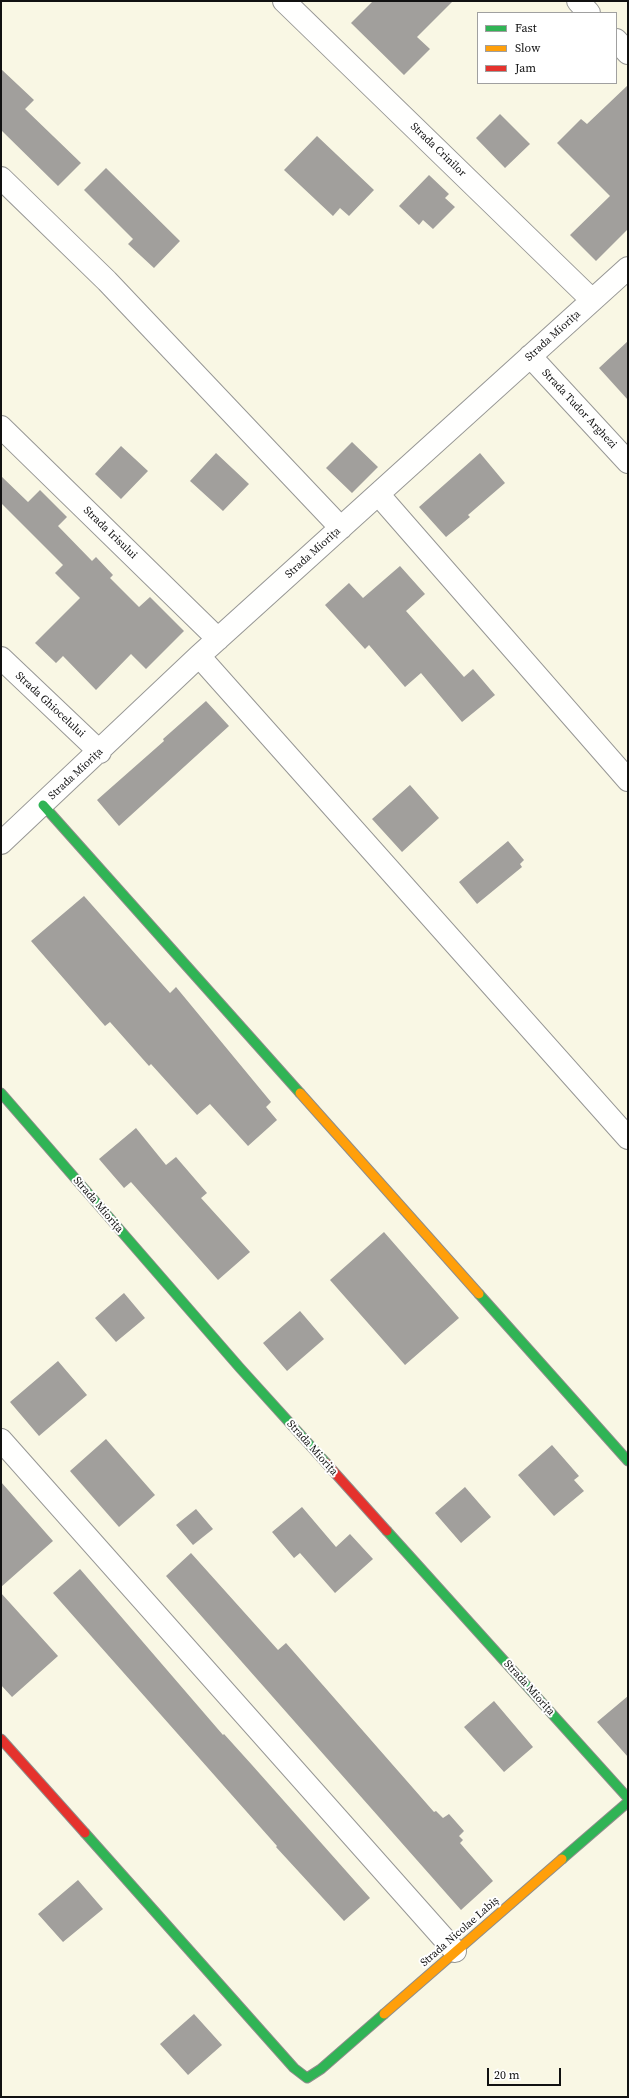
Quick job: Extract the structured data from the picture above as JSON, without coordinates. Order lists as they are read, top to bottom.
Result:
{
  "streets": {
    "street": [
      "Strada Crinilor",
      "Strada Miorița",
      "Strada Tudor Arghezi",
      "Strada Irisului",
      "Strada Ghiocelului",
      "Strada Nicolae Labiș"
    ]
  },
  "crossings": [
    ["Strada Crinilor", "Strada Miorița"],
    ["Strada Miorița", "Strada Tudor Arghezi"],
    ["Strada Miorița", "Strada Irisului"],
    ["Strada Miorița", "Strada Ghiocelului"]
  ],
  "legend": ["Fast", "Slow", "Jam"],
  "scale_bar": "20 m"
}
